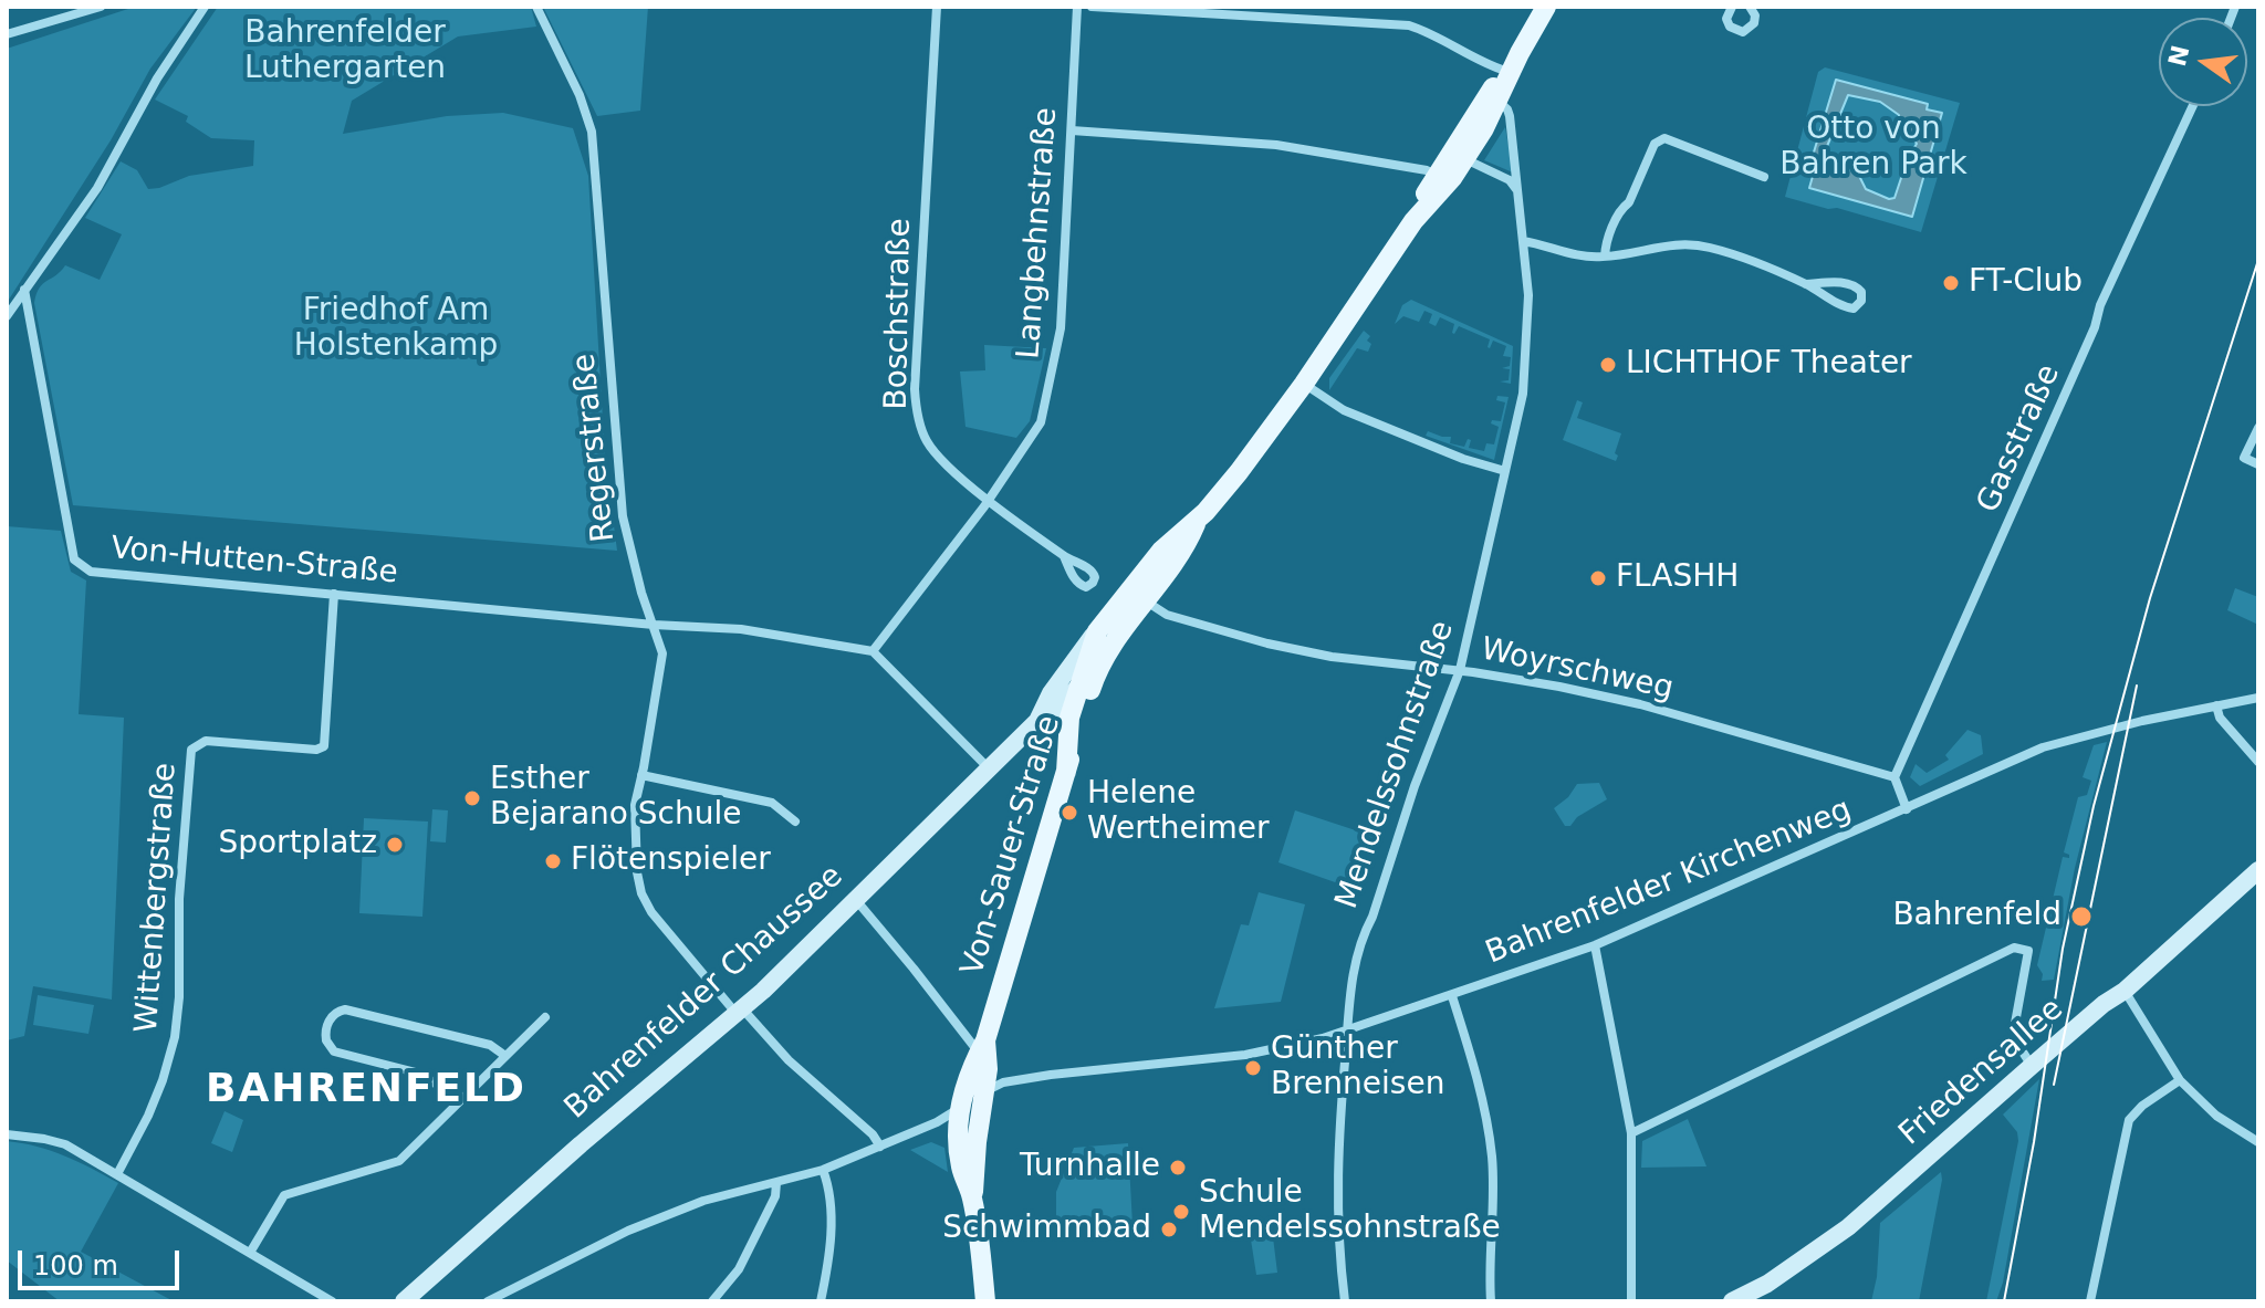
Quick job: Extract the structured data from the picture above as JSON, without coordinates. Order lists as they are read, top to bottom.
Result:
{
  "streets": {
    "main road": ["Von-Sauer-Straße", "Bahrenfelder Chaussee", "Friedensallee"],
    "street": [
      "Langbehnstraße",
      "Boschstraße",
      "Gasstraße",
      "Regerstraße",
      "Von-Hutten-Straße",
      "Woyrschweg",
      "Mendelssohnstraße",
      "Bahrenfelder Kirchenweg",
      "Wittenbergstraße"
    ]
  },
  "crossings": [
    ["Langbehnstraße", "Boschstraße"],
    ["Langbehnstraße", "Von-Hutten-Straße"],
    ["Gasstraße", "Woyrschweg"],
    ["Regerstraße", "Von-Hutten-Straße"],
    ["Regerstraße", "Bahrenfelder Chaussee"],
    ["Von-Hutten-Straße", "Wittenbergstraße"],
    ["Woyrschweg", "Mendelssohnstraße"],
    ["Woyrschweg", "Bahrenfelder Chaussee"],
    ["Mendelssohnstraße", "Bahrenfelder Kirchenweg"],
    ["Mendelssohnstraße", "Bahrenfelder Chaussee"],
    ["Von-Sauer-Straße", "Bahrenfelder Kirchenweg"],
    ["Von-Sauer-Straße", "Bahrenfelder Chaussee"]
  ],
  "districts": ["BAHRENFELD"],
  "parks": ["Bahrenfelder Luthergarten", "Otto von Bahren Park", "Friedhof Am Holstenkamp"],
  "places": [
    "FT-Club",
    "LICHTHOF Theater",
    "FLASHH",
    "Esther Bejarano Schule",
    "Helene Wertheimer",
    "Sportplatz",
    "Flötenspieler",
    "Bahrenfeld",
    "Günther Brenneisen",
    "Turnhalle",
    "Schule Mendelssohnstraße",
    "Schwimmbad"
  ],
  "scale_bar": "100 m",
  "north": "left"
}
